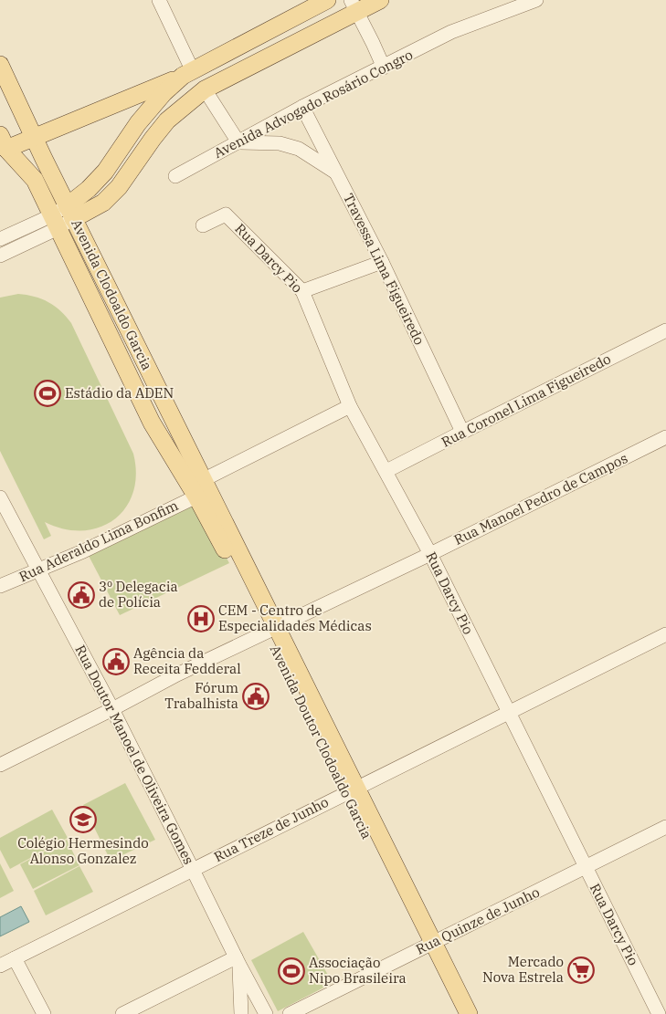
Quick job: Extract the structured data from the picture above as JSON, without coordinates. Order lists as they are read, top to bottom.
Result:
{
  "streets": {
    "main road": ["Avenida Clodoaldo Garcia", "Avenida Doutor Clodoaldo Garcia"],
    "street": [
      "Avenida Advogado Rosário Congro",
      "Rua Darcy Pio",
      "Travessa Lima Figueiredo",
      "Rua Coronel Lima Figueiredo",
      "Rua Manoel Pedro de Campos",
      "Rua Aderaldo Lima Bonfim",
      "Rua Doutor Manoel de Oliveira Gomes",
      "Rua Treze de Junho",
      "Rua Quinze de Junho"
    ]
  },
  "crossings": [
    ["Avenida Advogado Rosário Congro", "Travessa Lima Figueiredo"],
    ["Rua Darcy Pio", "Rua Coronel Lima Figueiredo"],
    ["Rua Darcy Pio", "Rua Manoel Pedro de Campos"],
    ["Rua Darcy Pio", "Rua Treze de Junho"],
    ["Rua Darcy Pio", "Rua Quinze de Junho"],
    ["Travessa Lima Figueiredo", "Rua Coronel Lima Figueiredo"],
    ["Avenida Clodoaldo Garcia", "Avenida Doutor Clodoaldo Garcia"],
    ["Rua Manoel Pedro de Campos", "Avenida Doutor Clodoaldo Garcia"],
    ["Rua Manoel Pedro de Campos", "Rua Doutor Manoel de Oliveira Gomes"],
    ["Rua Aderaldo Lima Bonfim", "Avenida Doutor Clodoaldo Garcia"],
    ["Rua Aderaldo Lima Bonfim", "Rua Doutor Manoel de Oliveira Gomes"],
    ["Avenida Doutor Clodoaldo Garcia", "Rua Treze de Junho"],
    ["Avenida Doutor Clodoaldo Garcia", "Rua Quinze de Junho"],
    ["Rua Doutor Manoel de Oliveira Gomes", "Rua Treze de Junho"]
  ],
  "places": {
    "sports": ["Estádio da ADEN", "Associação Nipo Brasileira"],
    "public building": ["3º Delegacia de Polícia", "Agência da Receita Fedderal", "Fórum Trabalhista"],
    "hospital": ["CEM - Centro de Especialidades Médicas"],
    "school or university": ["Colégio Hermesindo Alonso Gonzalez"],
    "supermarket": ["Mercado Nova Estrela"]
  }
}
